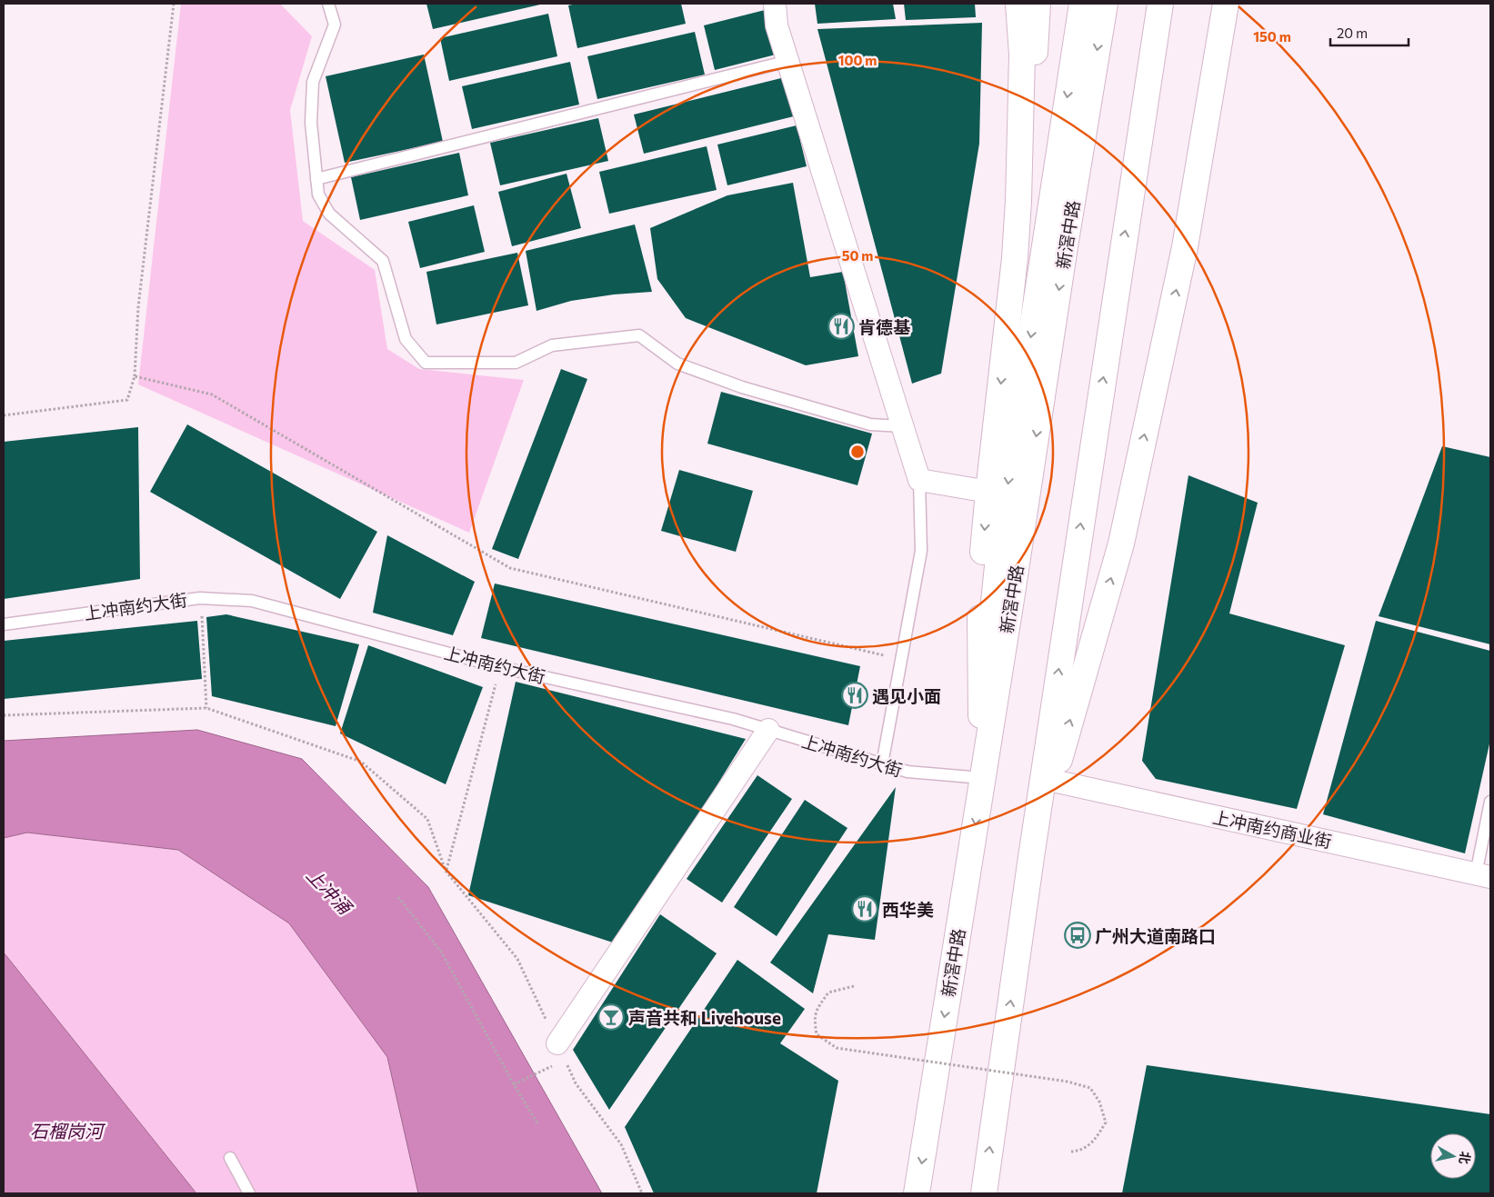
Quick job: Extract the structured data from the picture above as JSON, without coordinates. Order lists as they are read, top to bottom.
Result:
{
  "streets": {
    "highway": ["新滘中路"],
    "street": ["上冲南约商业街"],
    "lane": ["上冲南约大街"]
  },
  "crossings": [
    ["新滘中路", "上冲南约大街"]
  ],
  "water": ["上冲涌", "石榴岗河"],
  "places": {
    "restaurant": ["肯德基", "遇见小面", "西华美"],
    "bus stop": ["广州大道南路口"],
    "bar": ["声音共和 Livehouse"]
  },
  "scale_bar": "20 m",
  "north": "right",
  "rings": ["150 m", "100 m", "50 m"]
}
